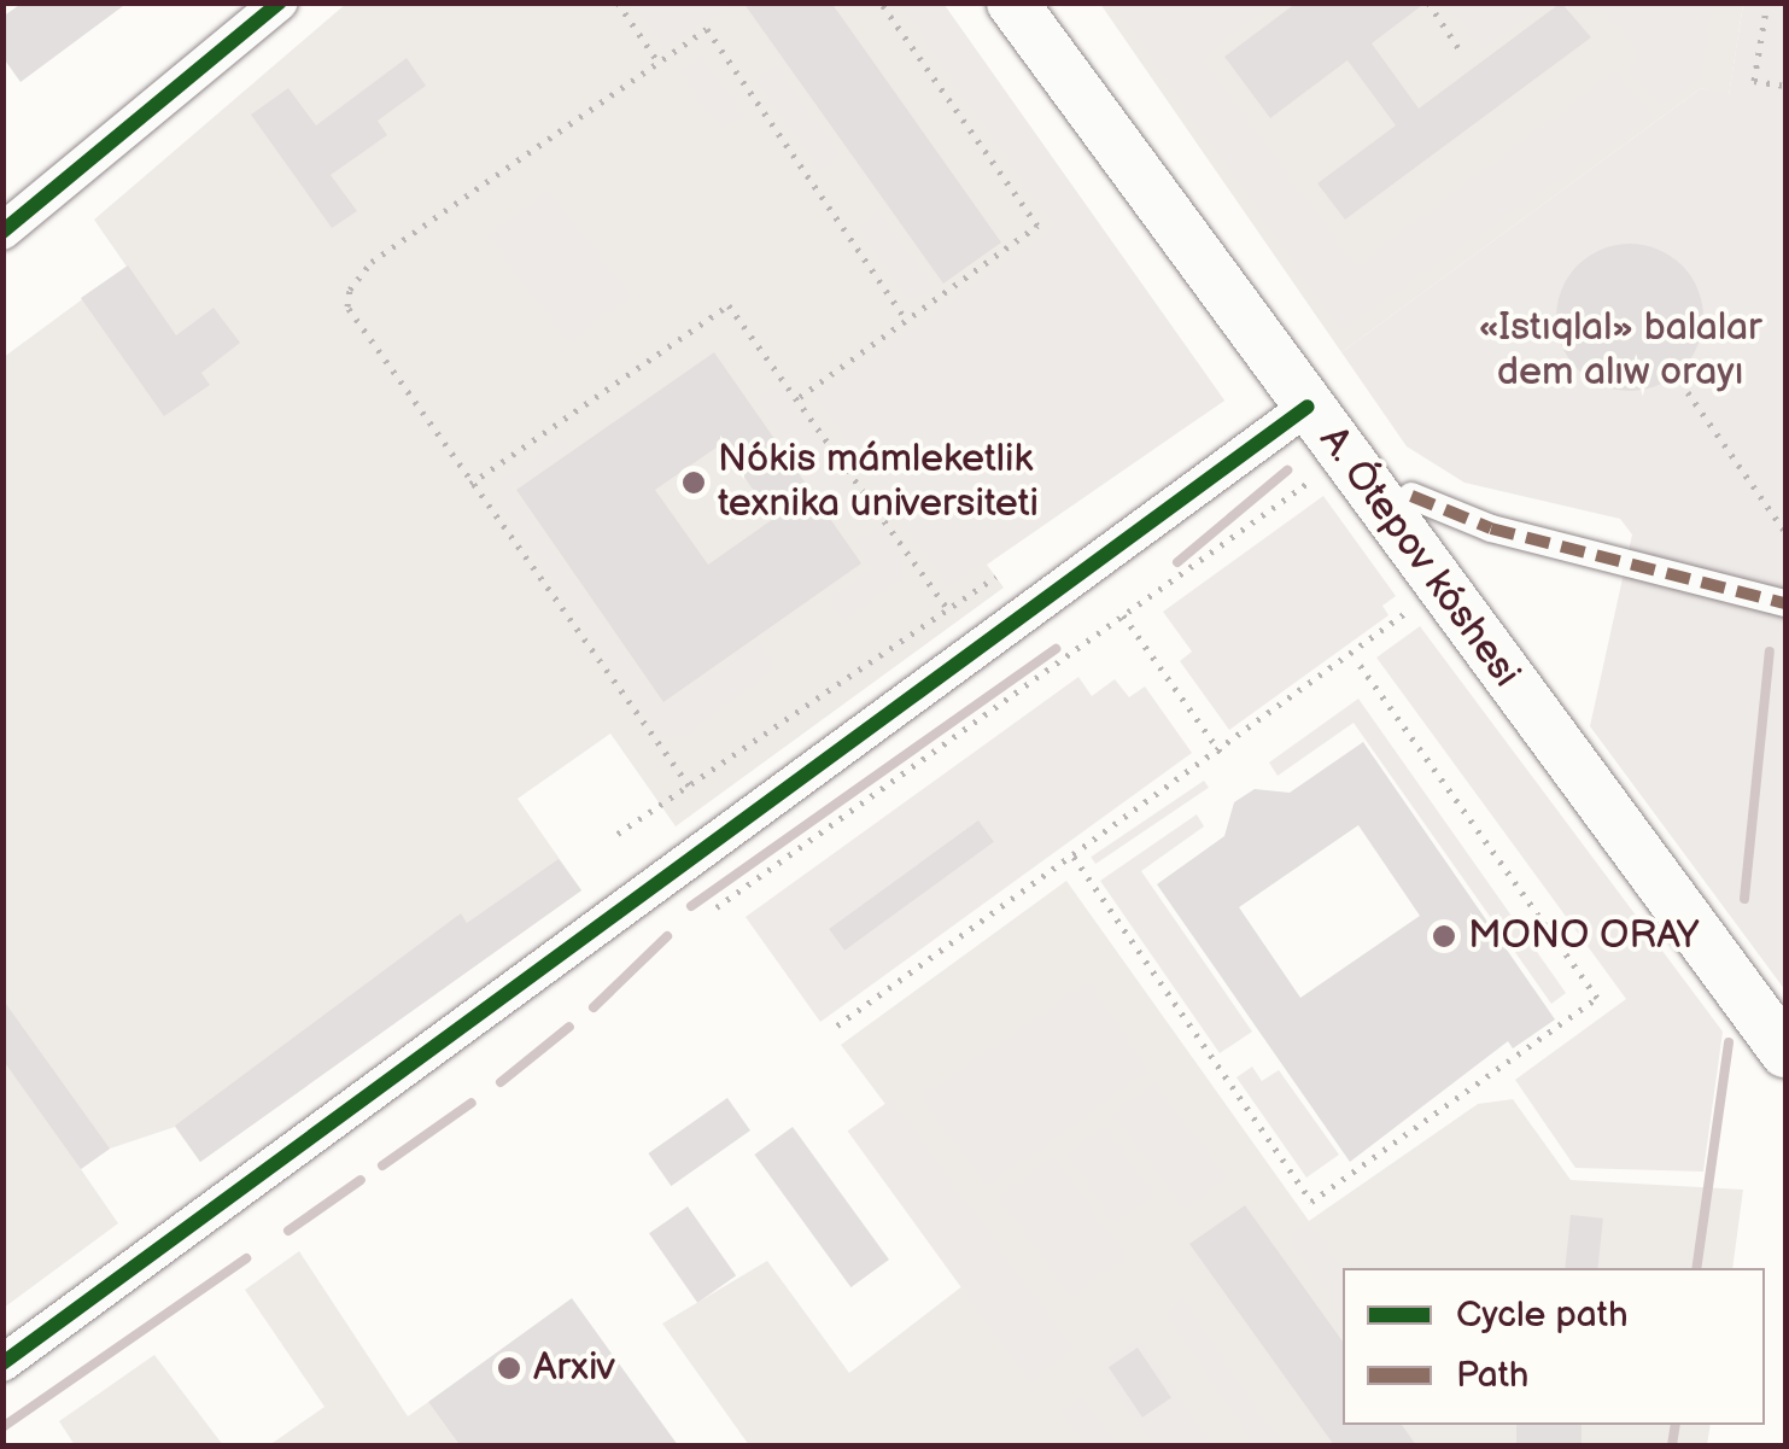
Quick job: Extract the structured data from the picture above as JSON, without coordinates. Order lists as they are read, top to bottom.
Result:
{
  "streets": {
    "main road": ["A. Ótepov kóshesi"]
  },
  "parks": ["«Istıqlal» balalar dem alıw orayı"],
  "places": ["Nókis mámleketlik texnika universiteti", "MONO ORAY", "Arxiv"],
  "legend": ["Cycle path", "Path"]
}
